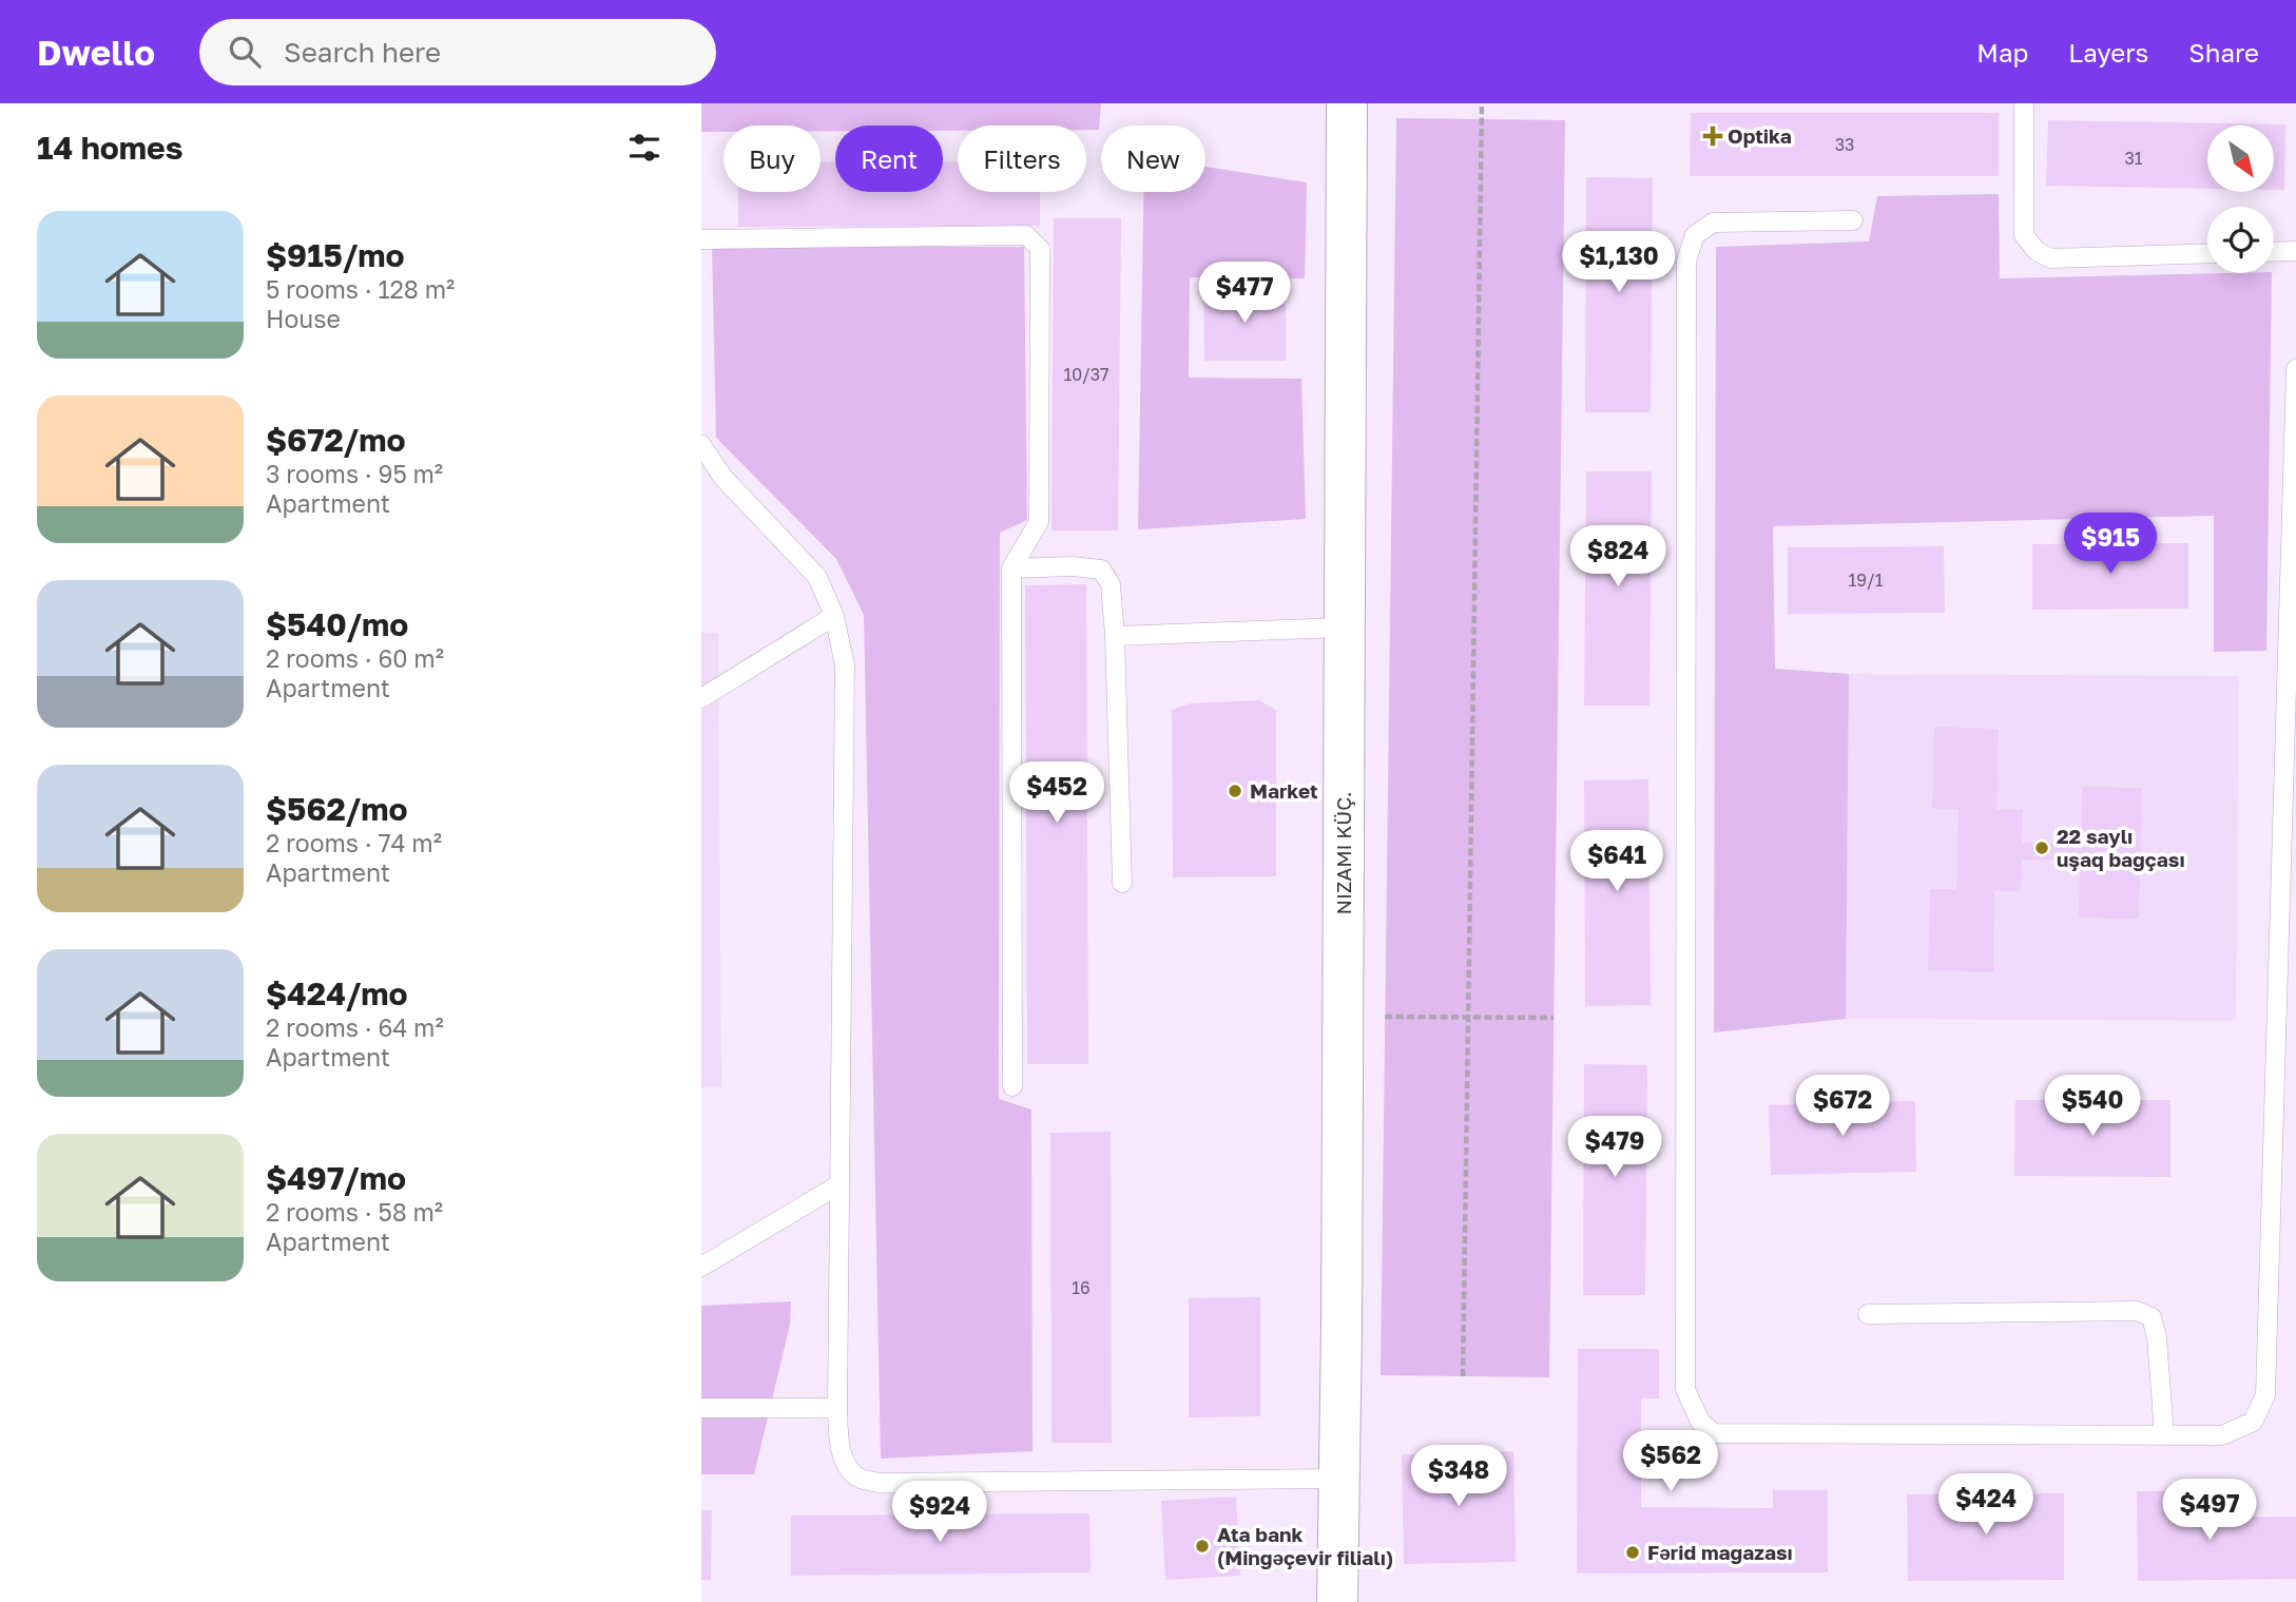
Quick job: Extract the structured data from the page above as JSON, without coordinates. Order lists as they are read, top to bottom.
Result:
{
  "streets": {
    "street": ["NIZAMI KÜÇ."]
  },
  "places": {
    "health": ["Optika"],
    "other": [
      "Market",
      "22 saylı uşaq bağçası",
      "Ata bank (Mingəçevir filialı)",
      "Fərid mağazası"
    ]
  },
  "house_numbers": [
    "33",
    "31",
    "10/37",
    "19/1",
    "16"
  ],
  "north": "bottom right",
  "page": {
    "header": "Dwello",
    "search": "Search here",
    "nav": ["Map", "Layers", "Share"],
    "heading": "14 homes",
    "chip": [
      "Buy",
      "Rent",
      "Filters",
      "New"
    ],
    "list": [
      {
        "name": "$915/mo",
        "note": "5 rooms · 128 m² · House"
      },
      {
        "name": "$672/mo",
        "note": "3 rooms · 95 m² · Apartment"
      },
      {
        "name": "$540/mo",
        "note": "2 rooms · 60 m² · Apartment"
      },
      {
        "name": "$562/mo",
        "note": "2 rooms · 74 m² · Apartment"
      },
      {
        "name": "$424/mo",
        "note": "2 rooms · 64 m² · Apartment"
      },
      {
        "name": "$497/mo",
        "note": "2 rooms · 58 m² · Apartment"
      }
    ],
    "price": [
      "$1,130",
      "$477",
      "$915",
      "$824",
      "$452",
      "$641",
      "$672",
      "$540",
      "$479",
      "$562",
      "$348",
      "$424",
      "$497",
      "$924"
    ]
  }
}
